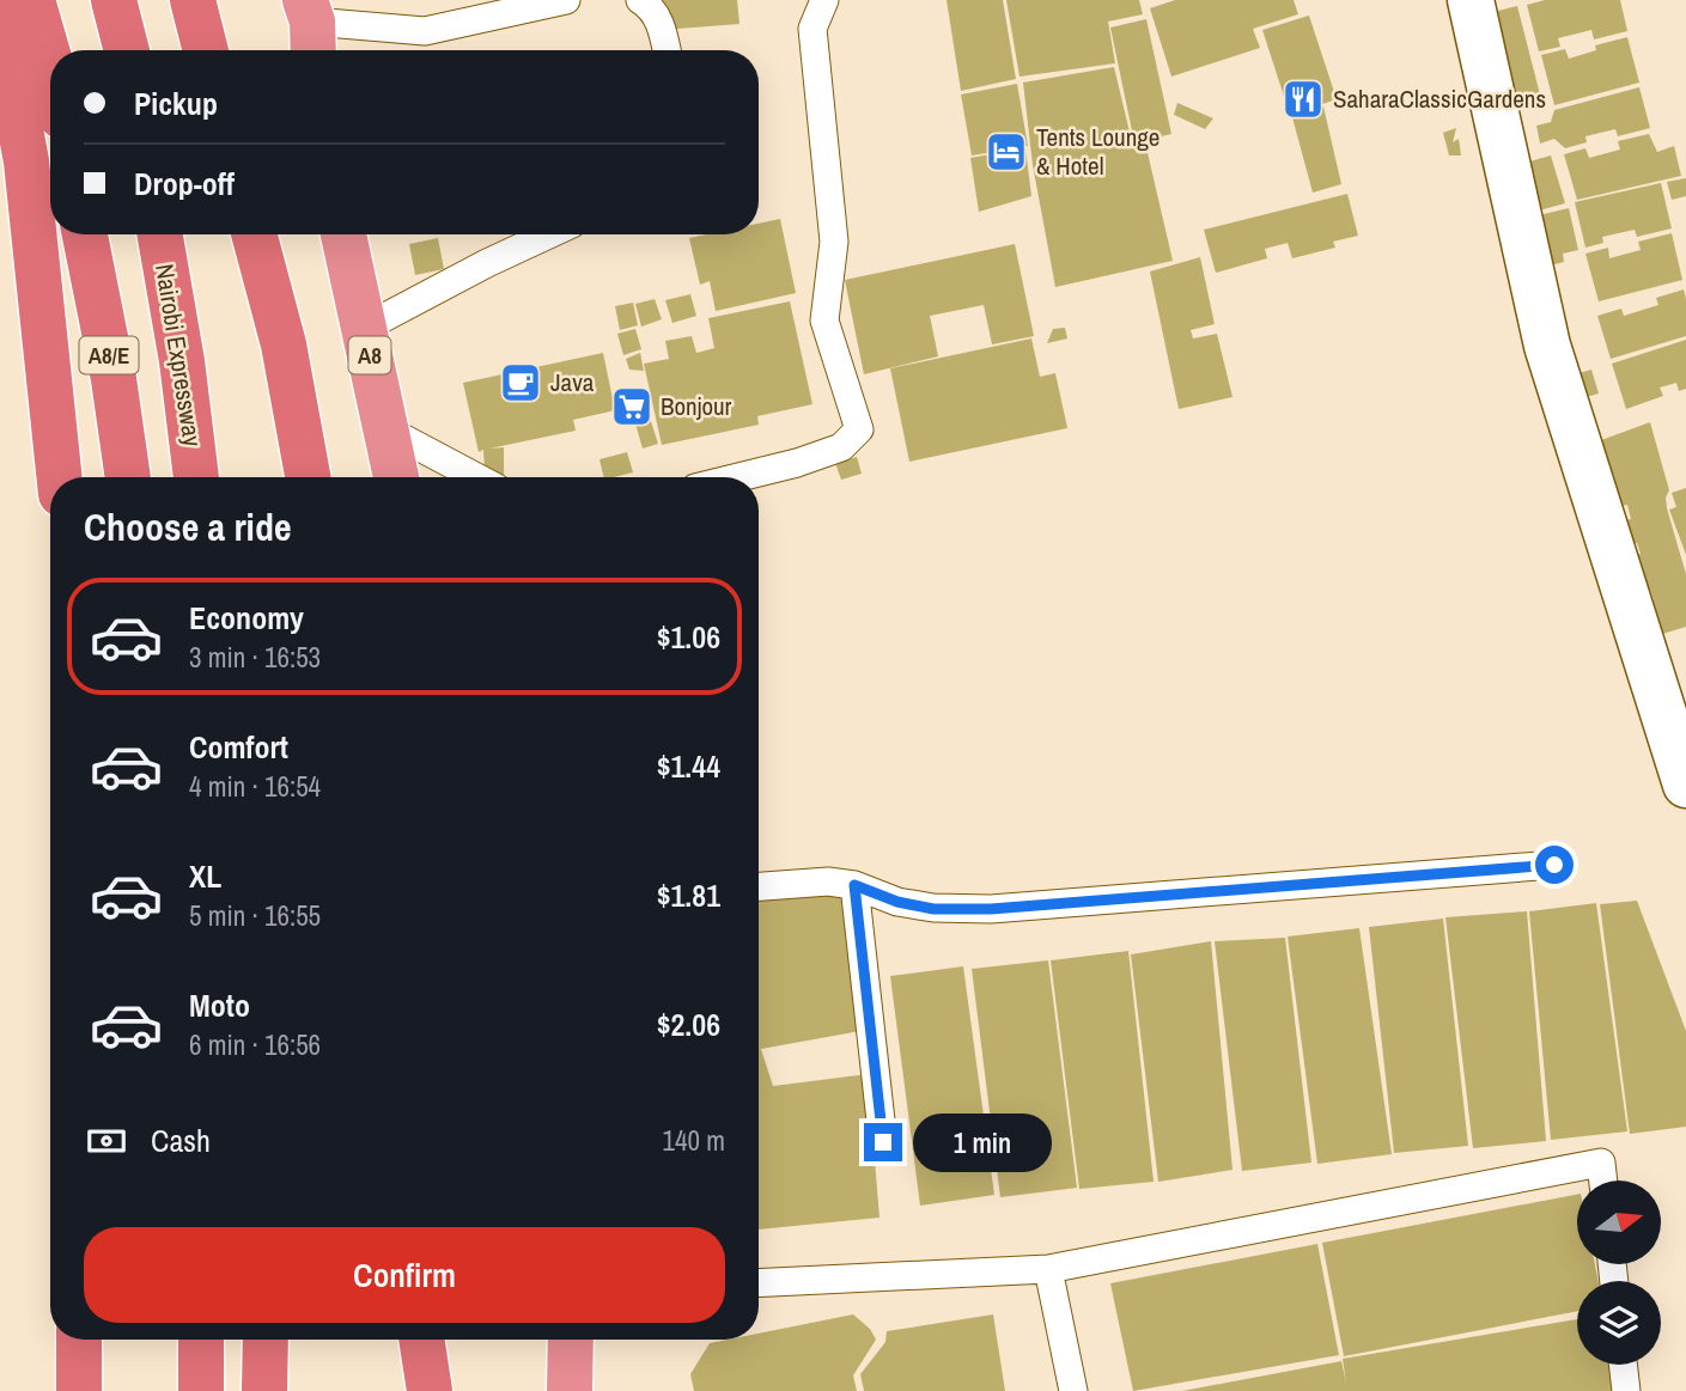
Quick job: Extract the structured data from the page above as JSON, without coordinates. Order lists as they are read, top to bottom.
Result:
{
  "streets": {
    "highway": ["A8/E", "Nairobi Expressway", "A8"]
  },
  "places": {
    "restaurant": ["SaharaClassicGardens"],
    "hotel": ["Tents Lounge & Hotel"],
    "cafe": ["Java"],
    "supermarket": ["Bonjour"]
  },
  "north": "right",
  "page": {
    "banner": ["Pickup", "Drop-off"],
    "heading": "Choose a ride",
    "list": [
      {
        "name": "Economy",
        "note": "3 min · 16:53",
        "value": "$1.06"
      },
      {
        "name": "Comfort",
        "note": "4 min · 16:54",
        "value": "$1.44"
      },
      {
        "name": "XL",
        "note": "5 min · 16:55",
        "value": "$1.81"
      },
      {
        "name": "Moto",
        "note": "6 min · 16:56",
        "value": "$2.06"
      }
    ],
    "pay": ["Cash", "140 m"],
    "bubble": "1 min",
    "buttons": "Confirm"
  }
}
